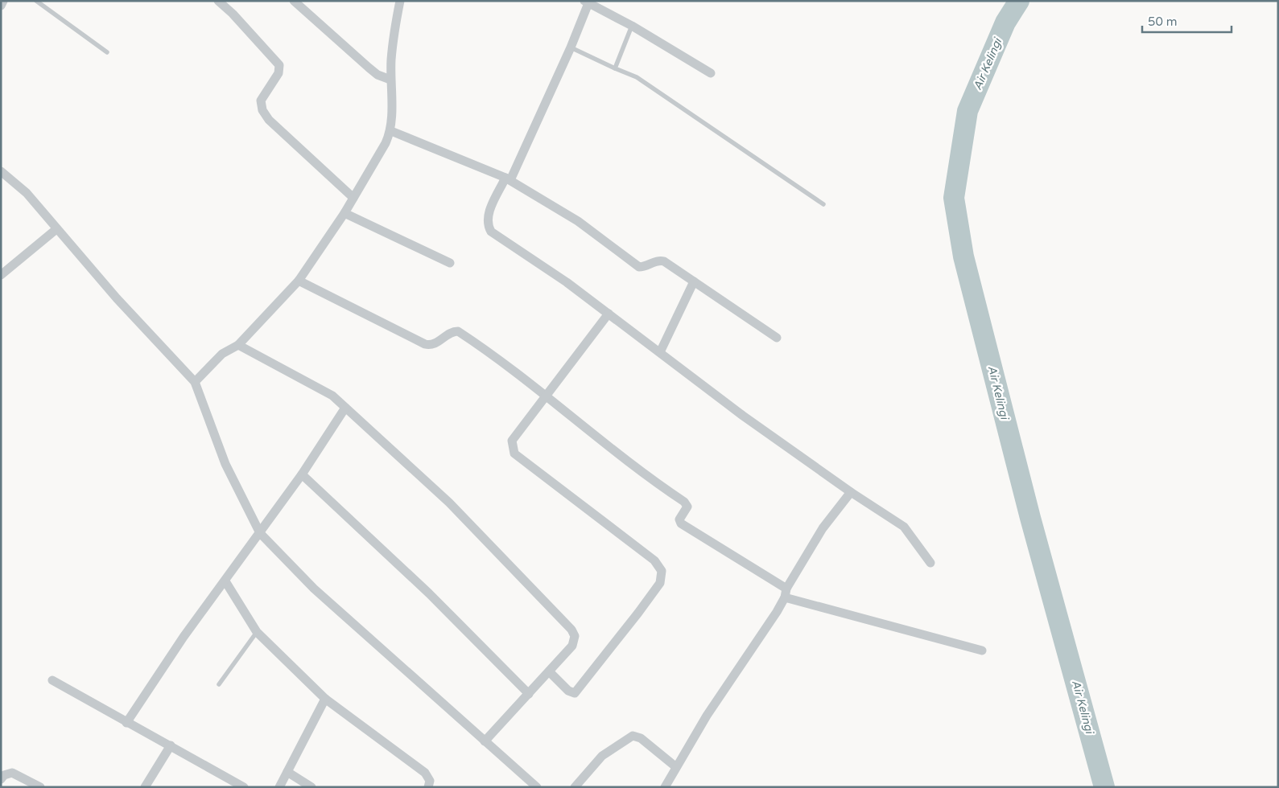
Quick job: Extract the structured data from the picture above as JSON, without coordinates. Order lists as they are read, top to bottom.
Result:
{
  "water": ["Air Kelingi"],
  "scale_bar": "50 m"
}
